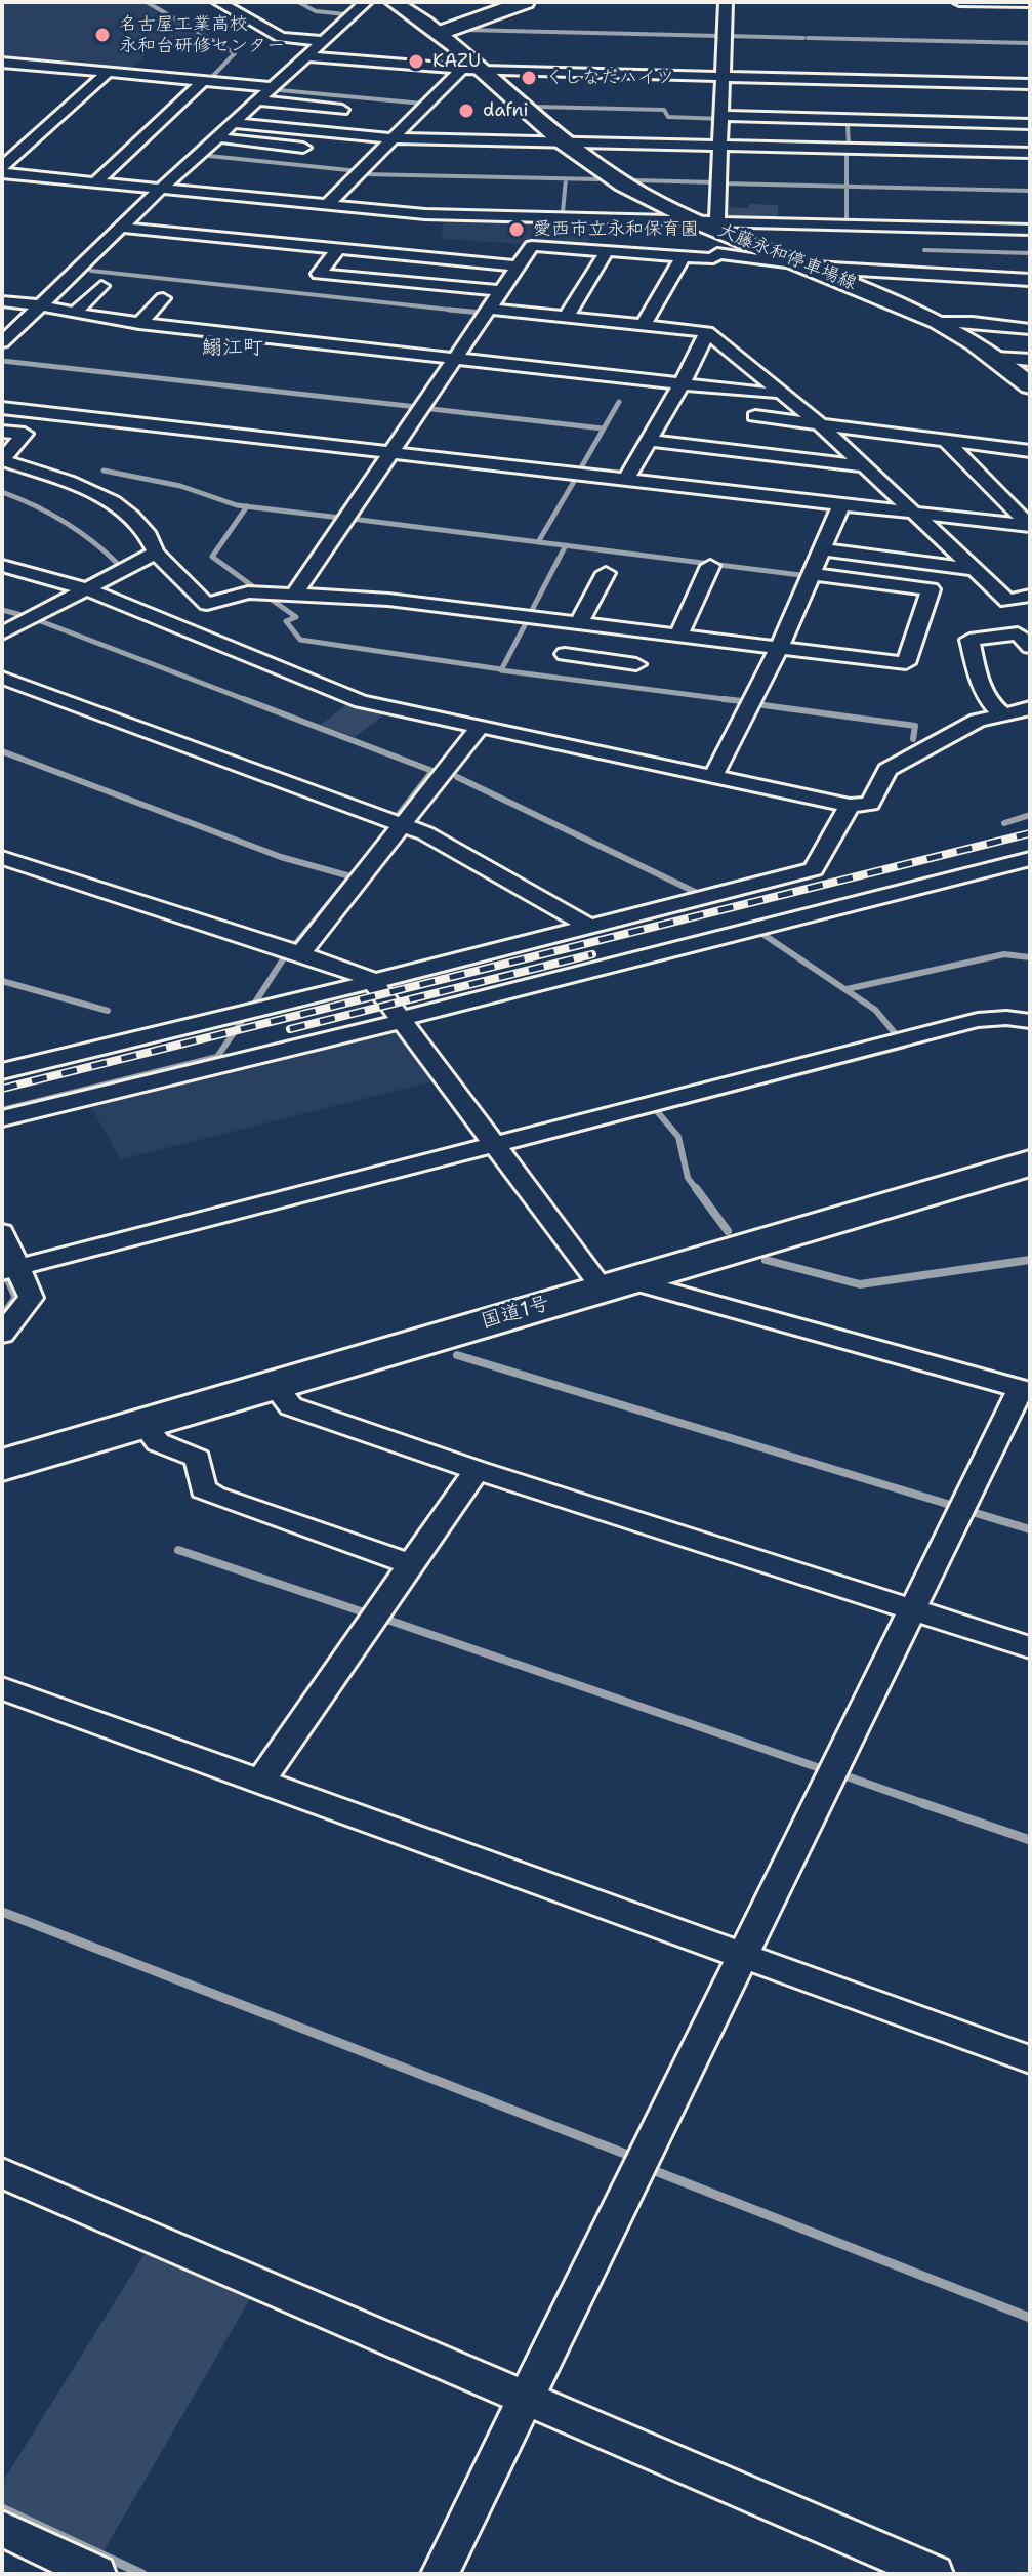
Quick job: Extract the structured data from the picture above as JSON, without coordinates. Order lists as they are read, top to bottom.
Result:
{
  "streets": {
    "highway": ["国道1号"],
    "main road": ["大藤永和停車場線"]
  },
  "districts": ["鰯江町"],
  "places": [
    "名古屋工業高校 永和台研修センター",
    "KAZU",
    "くしなだハイツ",
    "dafni",
    "愛西市立永和保育園"
  ]
}
